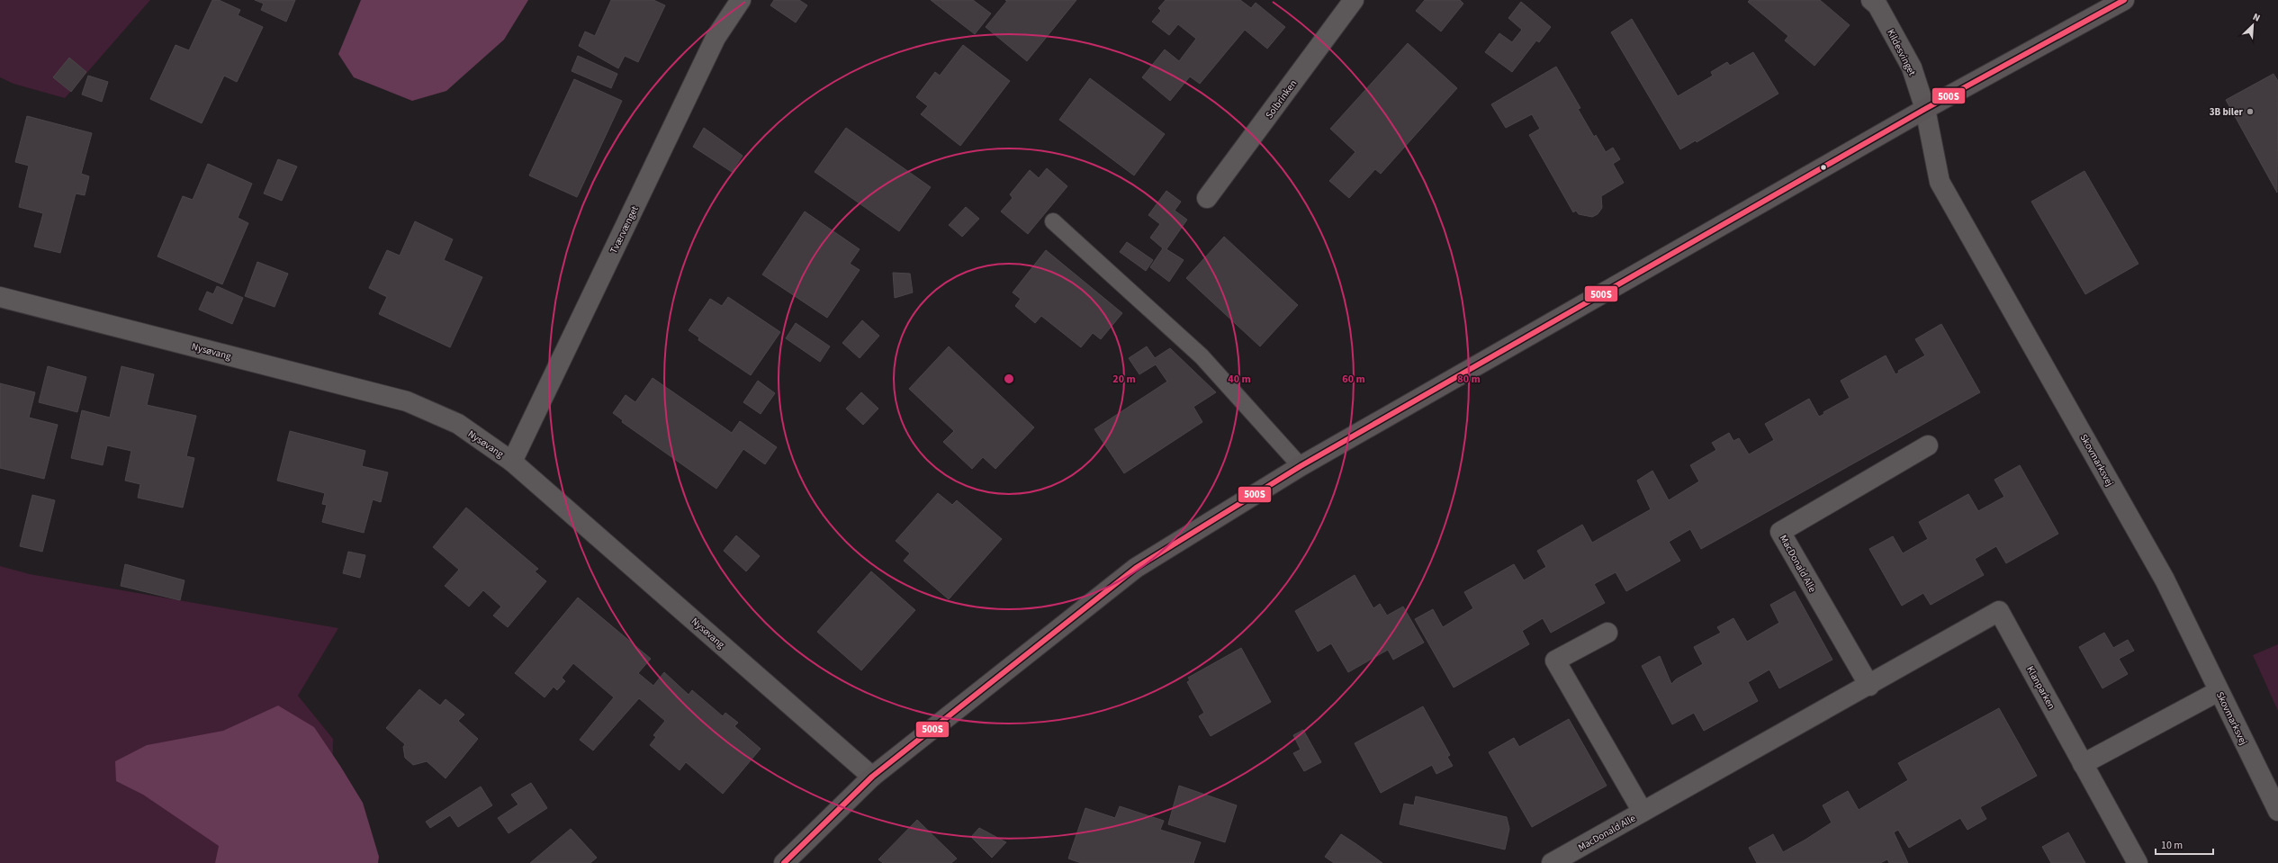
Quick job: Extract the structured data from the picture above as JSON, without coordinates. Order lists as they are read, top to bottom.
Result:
{
  "streets": {
    "street": [
      "Kildesvinget",
      "Solbrinken",
      "Tværvænget",
      "Nysøvang",
      "Skovmarksvej",
      "MacDonald Alle",
      "Klanparken"
    ]
  },
  "crossings": [
    ["Kildesvinget", "Skovmarksvej"],
    ["Tværvænget", "Nysøvang"],
    ["MacDonald Alle", "Klanparken"]
  ],
  "places": ["3B biler"],
  "lines": ["transit line 500S"],
  "scale_bar": "10 m",
  "north": "top right",
  "rings": [
    "20 m",
    "40 m",
    "60 m",
    "80 m"
  ]
}
